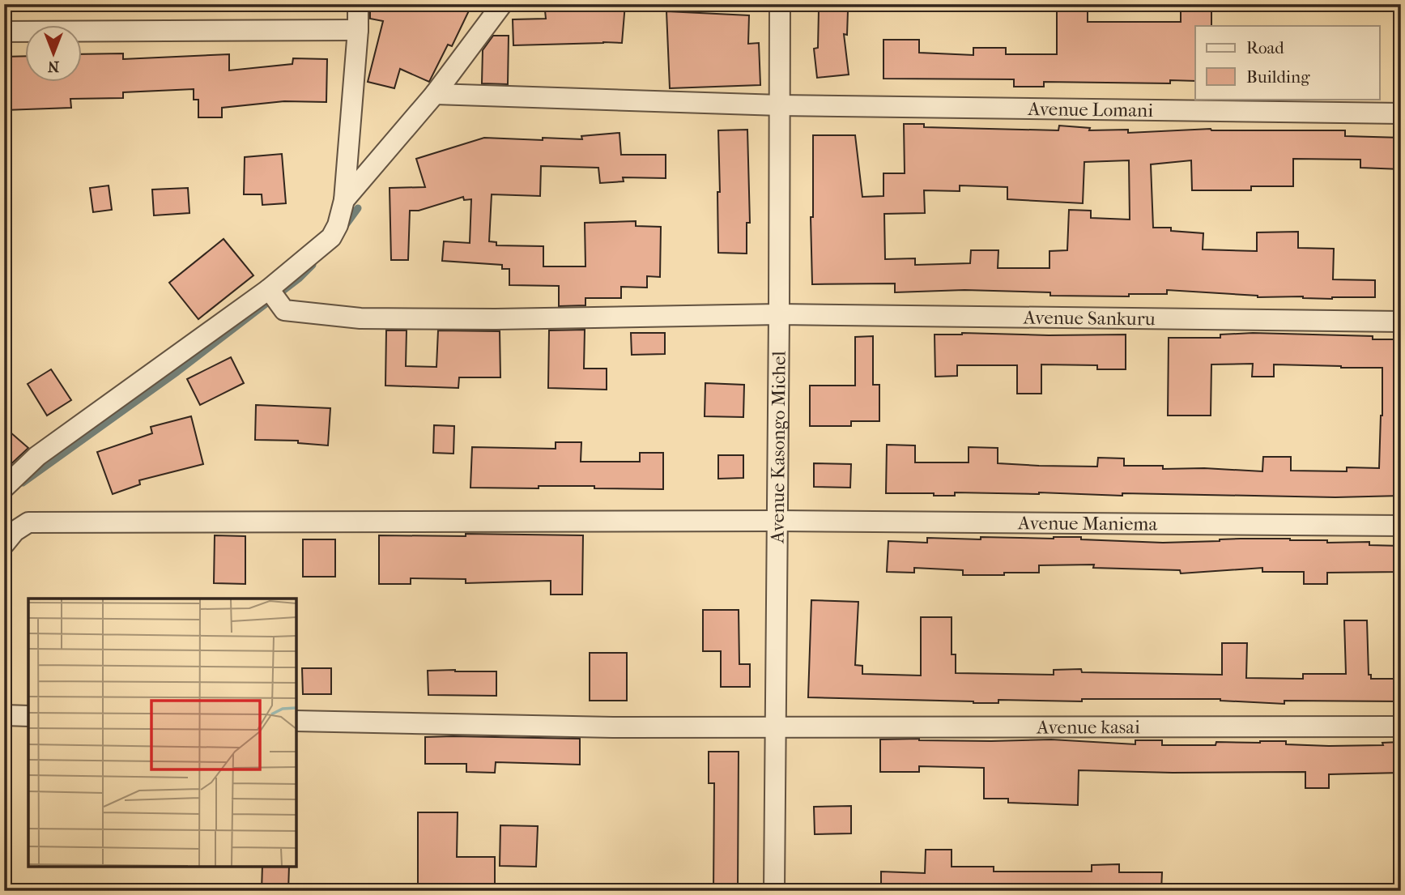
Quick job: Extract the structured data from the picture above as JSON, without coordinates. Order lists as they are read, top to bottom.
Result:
{
  "streets": {
    "street": [
      "Avenue Lomani",
      "Avenue Sankuru",
      "Avenue Kasongo Michel",
      "Avenue Maniema",
      "Avenue kasai"
    ]
  },
  "crossings": [
    ["Avenue Lomani", "Avenue Kasongo Michel"],
    ["Avenue Sankuru", "Avenue Kasongo Michel"],
    ["Avenue Kasongo Michel", "Avenue Maniema"],
    ["Avenue Kasongo Michel", "Avenue kasai"]
  ],
  "legend": ["Road", "Building"],
  "north": "bottom"
}
